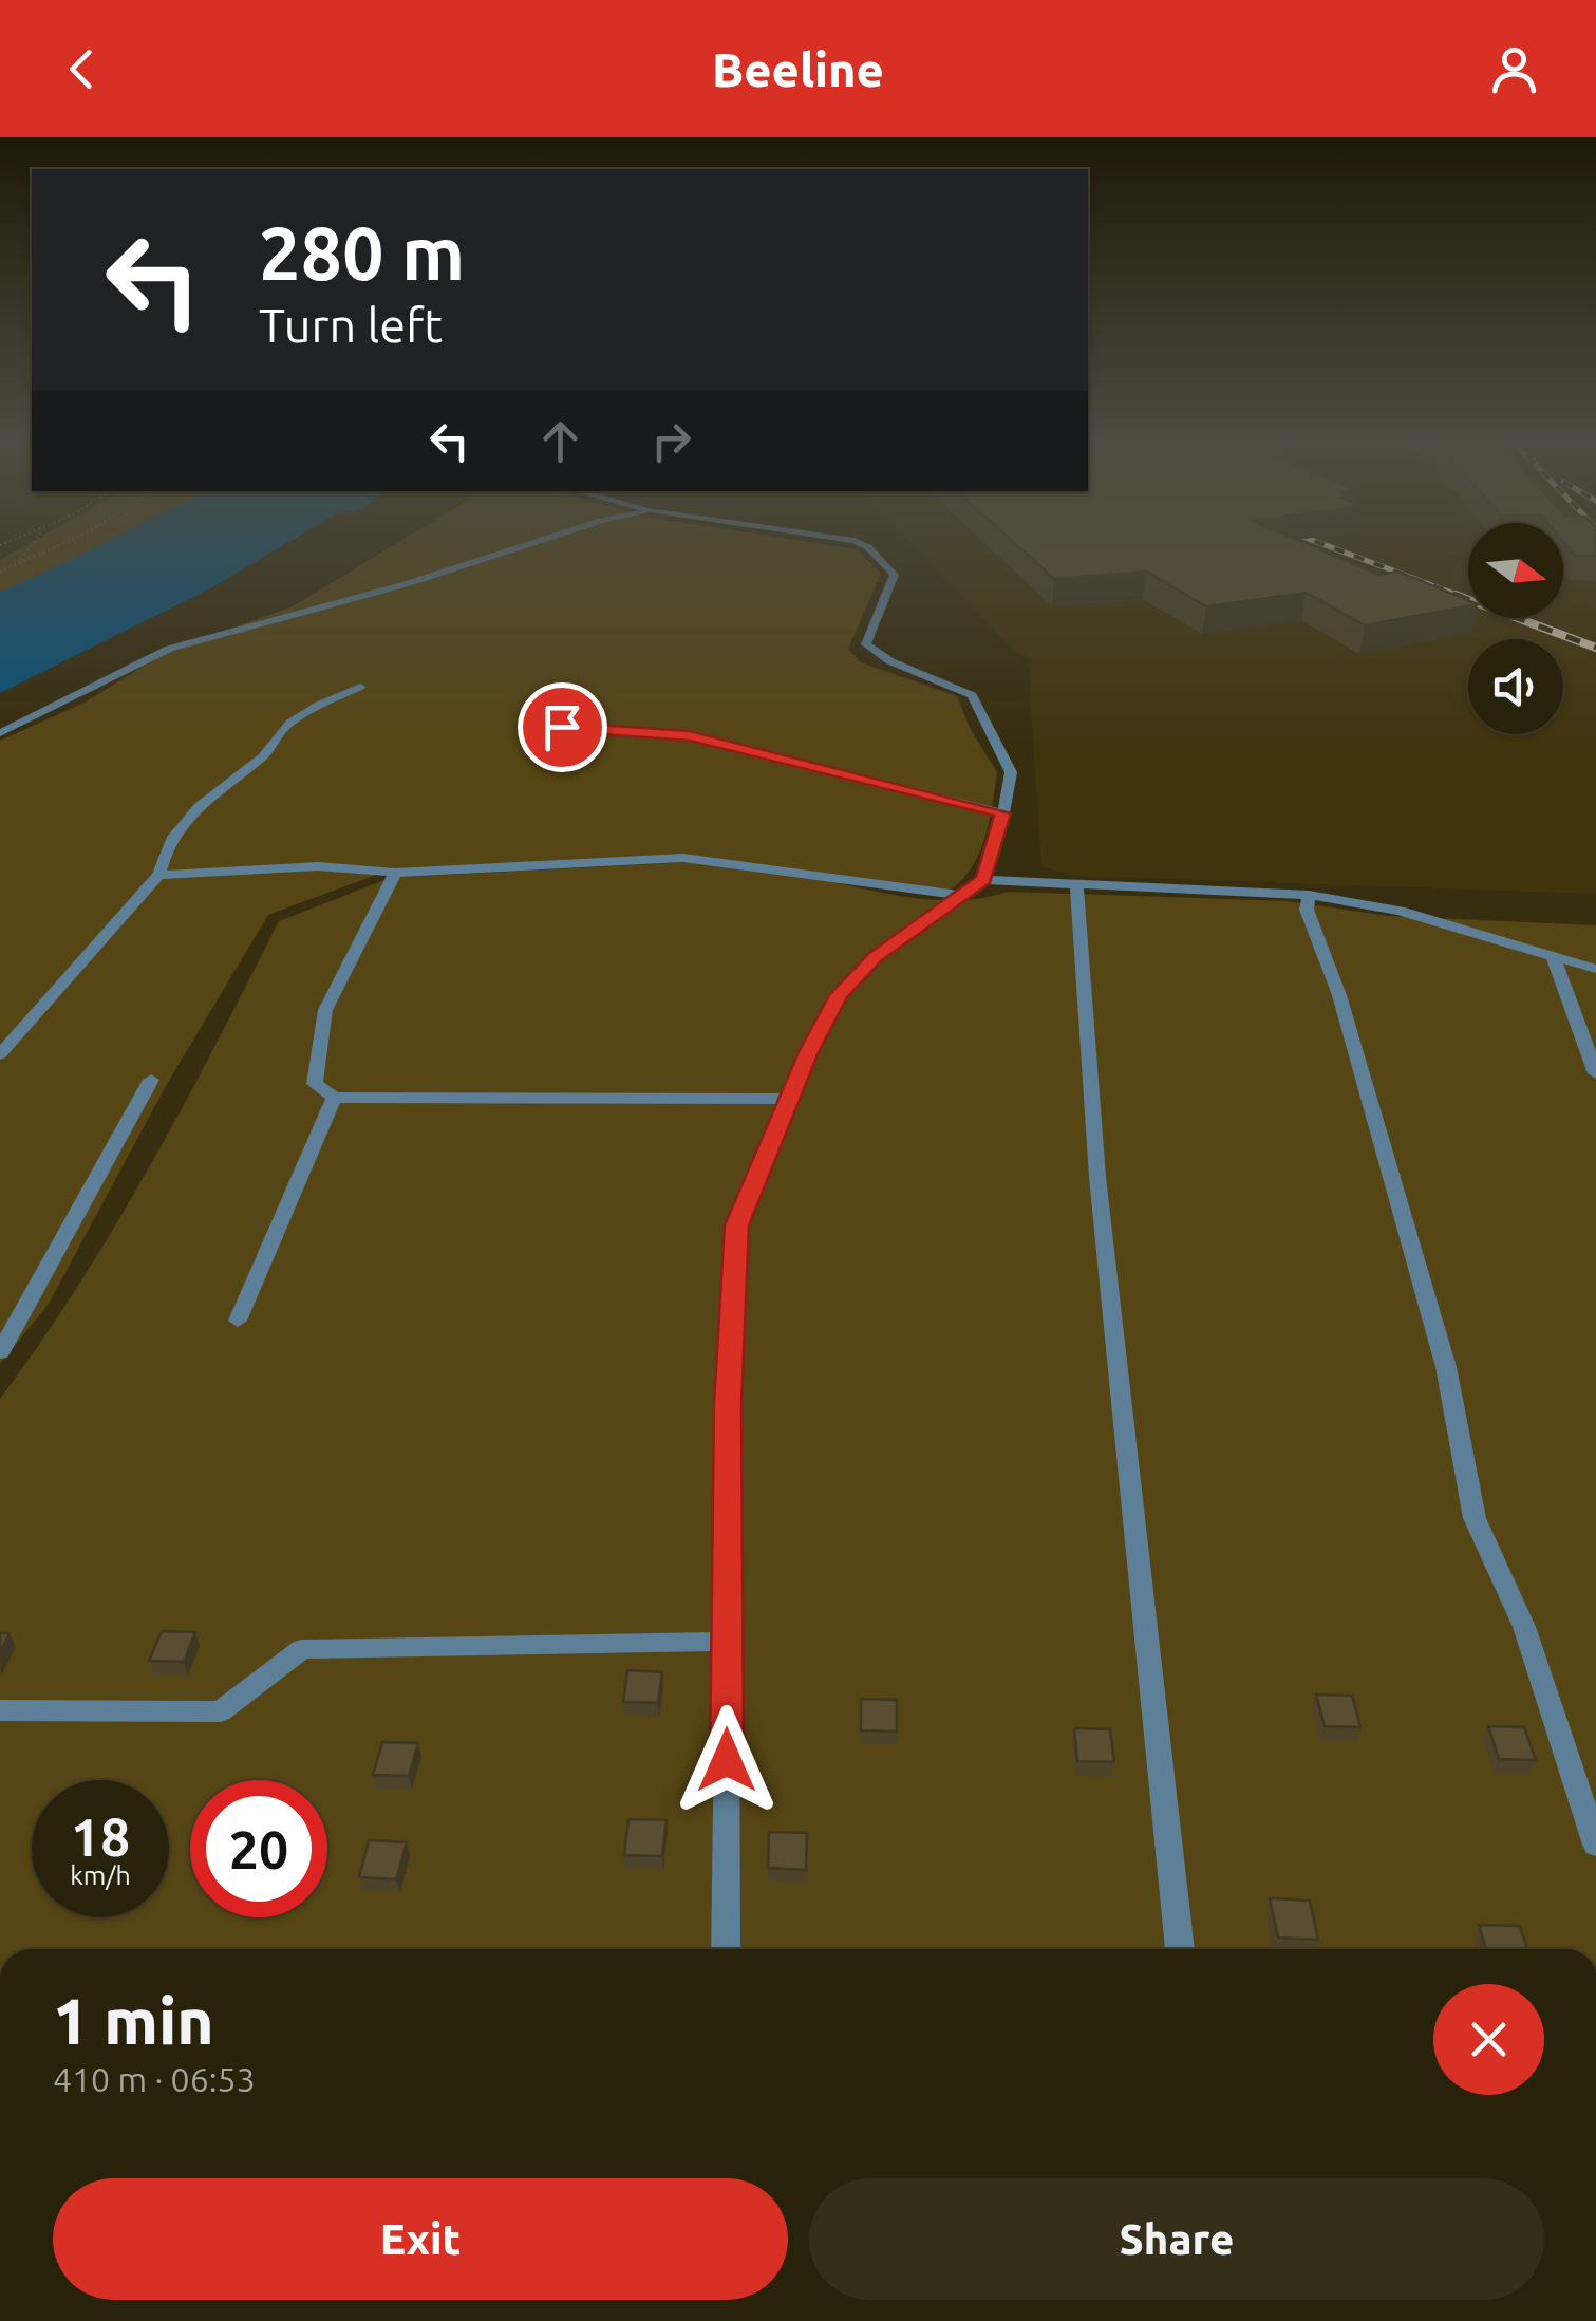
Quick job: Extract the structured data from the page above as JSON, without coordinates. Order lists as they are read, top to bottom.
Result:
{
  "north": "right",
  "page": {
    "header": "Beeline",
    "turn": ["280 m", "Turn left"],
    "speed": "18 km/h",
    "limit": "20",
    "heading": ["1 min", "410 m · 06:53"],
    "buttons": ["Exit", "Share"]
  }
}
